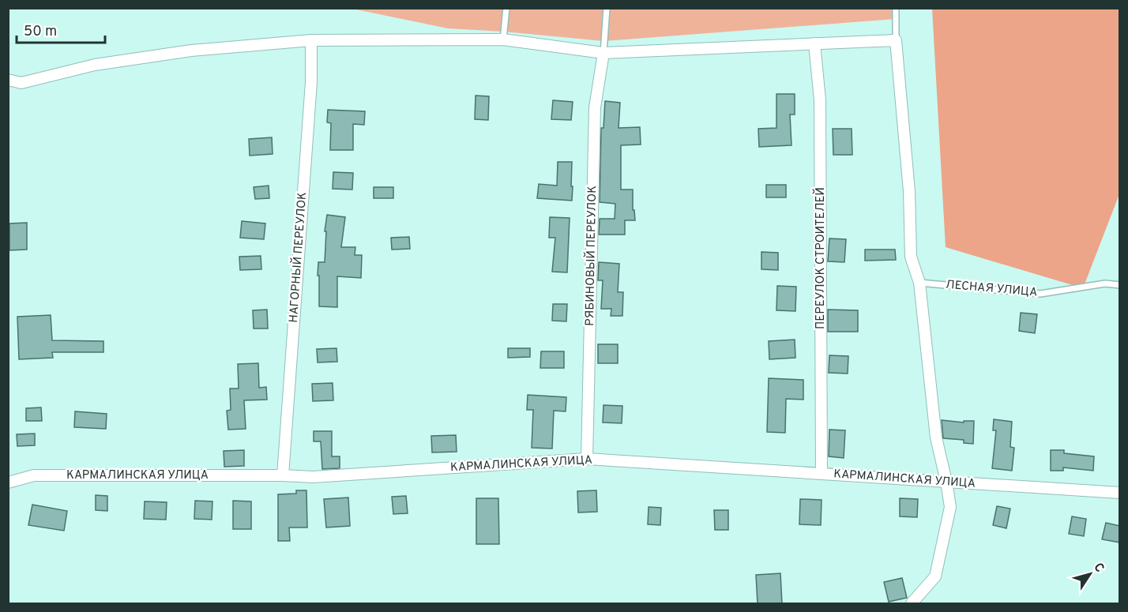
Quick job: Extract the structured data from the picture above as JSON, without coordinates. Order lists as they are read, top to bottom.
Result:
{
  "streets": {
    "street": [
      "РЯБИНОВЫЙ ПЕРЕУЛОК",
      "НАГОРНЫЙ ПЕРЕУЛОК",
      "ПЕРЕУЛОК СТРОИТЕЛЕЙ",
      "КАРМАЛИНСКАЯ УЛИЦА"
    ],
    "lane": ["ЛЕСНАЯ УЛИЦА"]
  },
  "crossings": [
    ["РЯБИНОВЫЙ ПЕРЕУЛОК", "КАРМАЛИНСКАЯ УЛИЦА"],
    ["НАГОРНЫЙ ПЕРЕУЛОК", "КАРМАЛИНСКАЯ УЛИЦА"],
    ["ПЕРЕУЛОК СТРОИТЕЛЕЙ", "КАРМАЛИНСКАЯ УЛИЦА"]
  ],
  "scale_bar": "50 m",
  "north": "top right"
}
